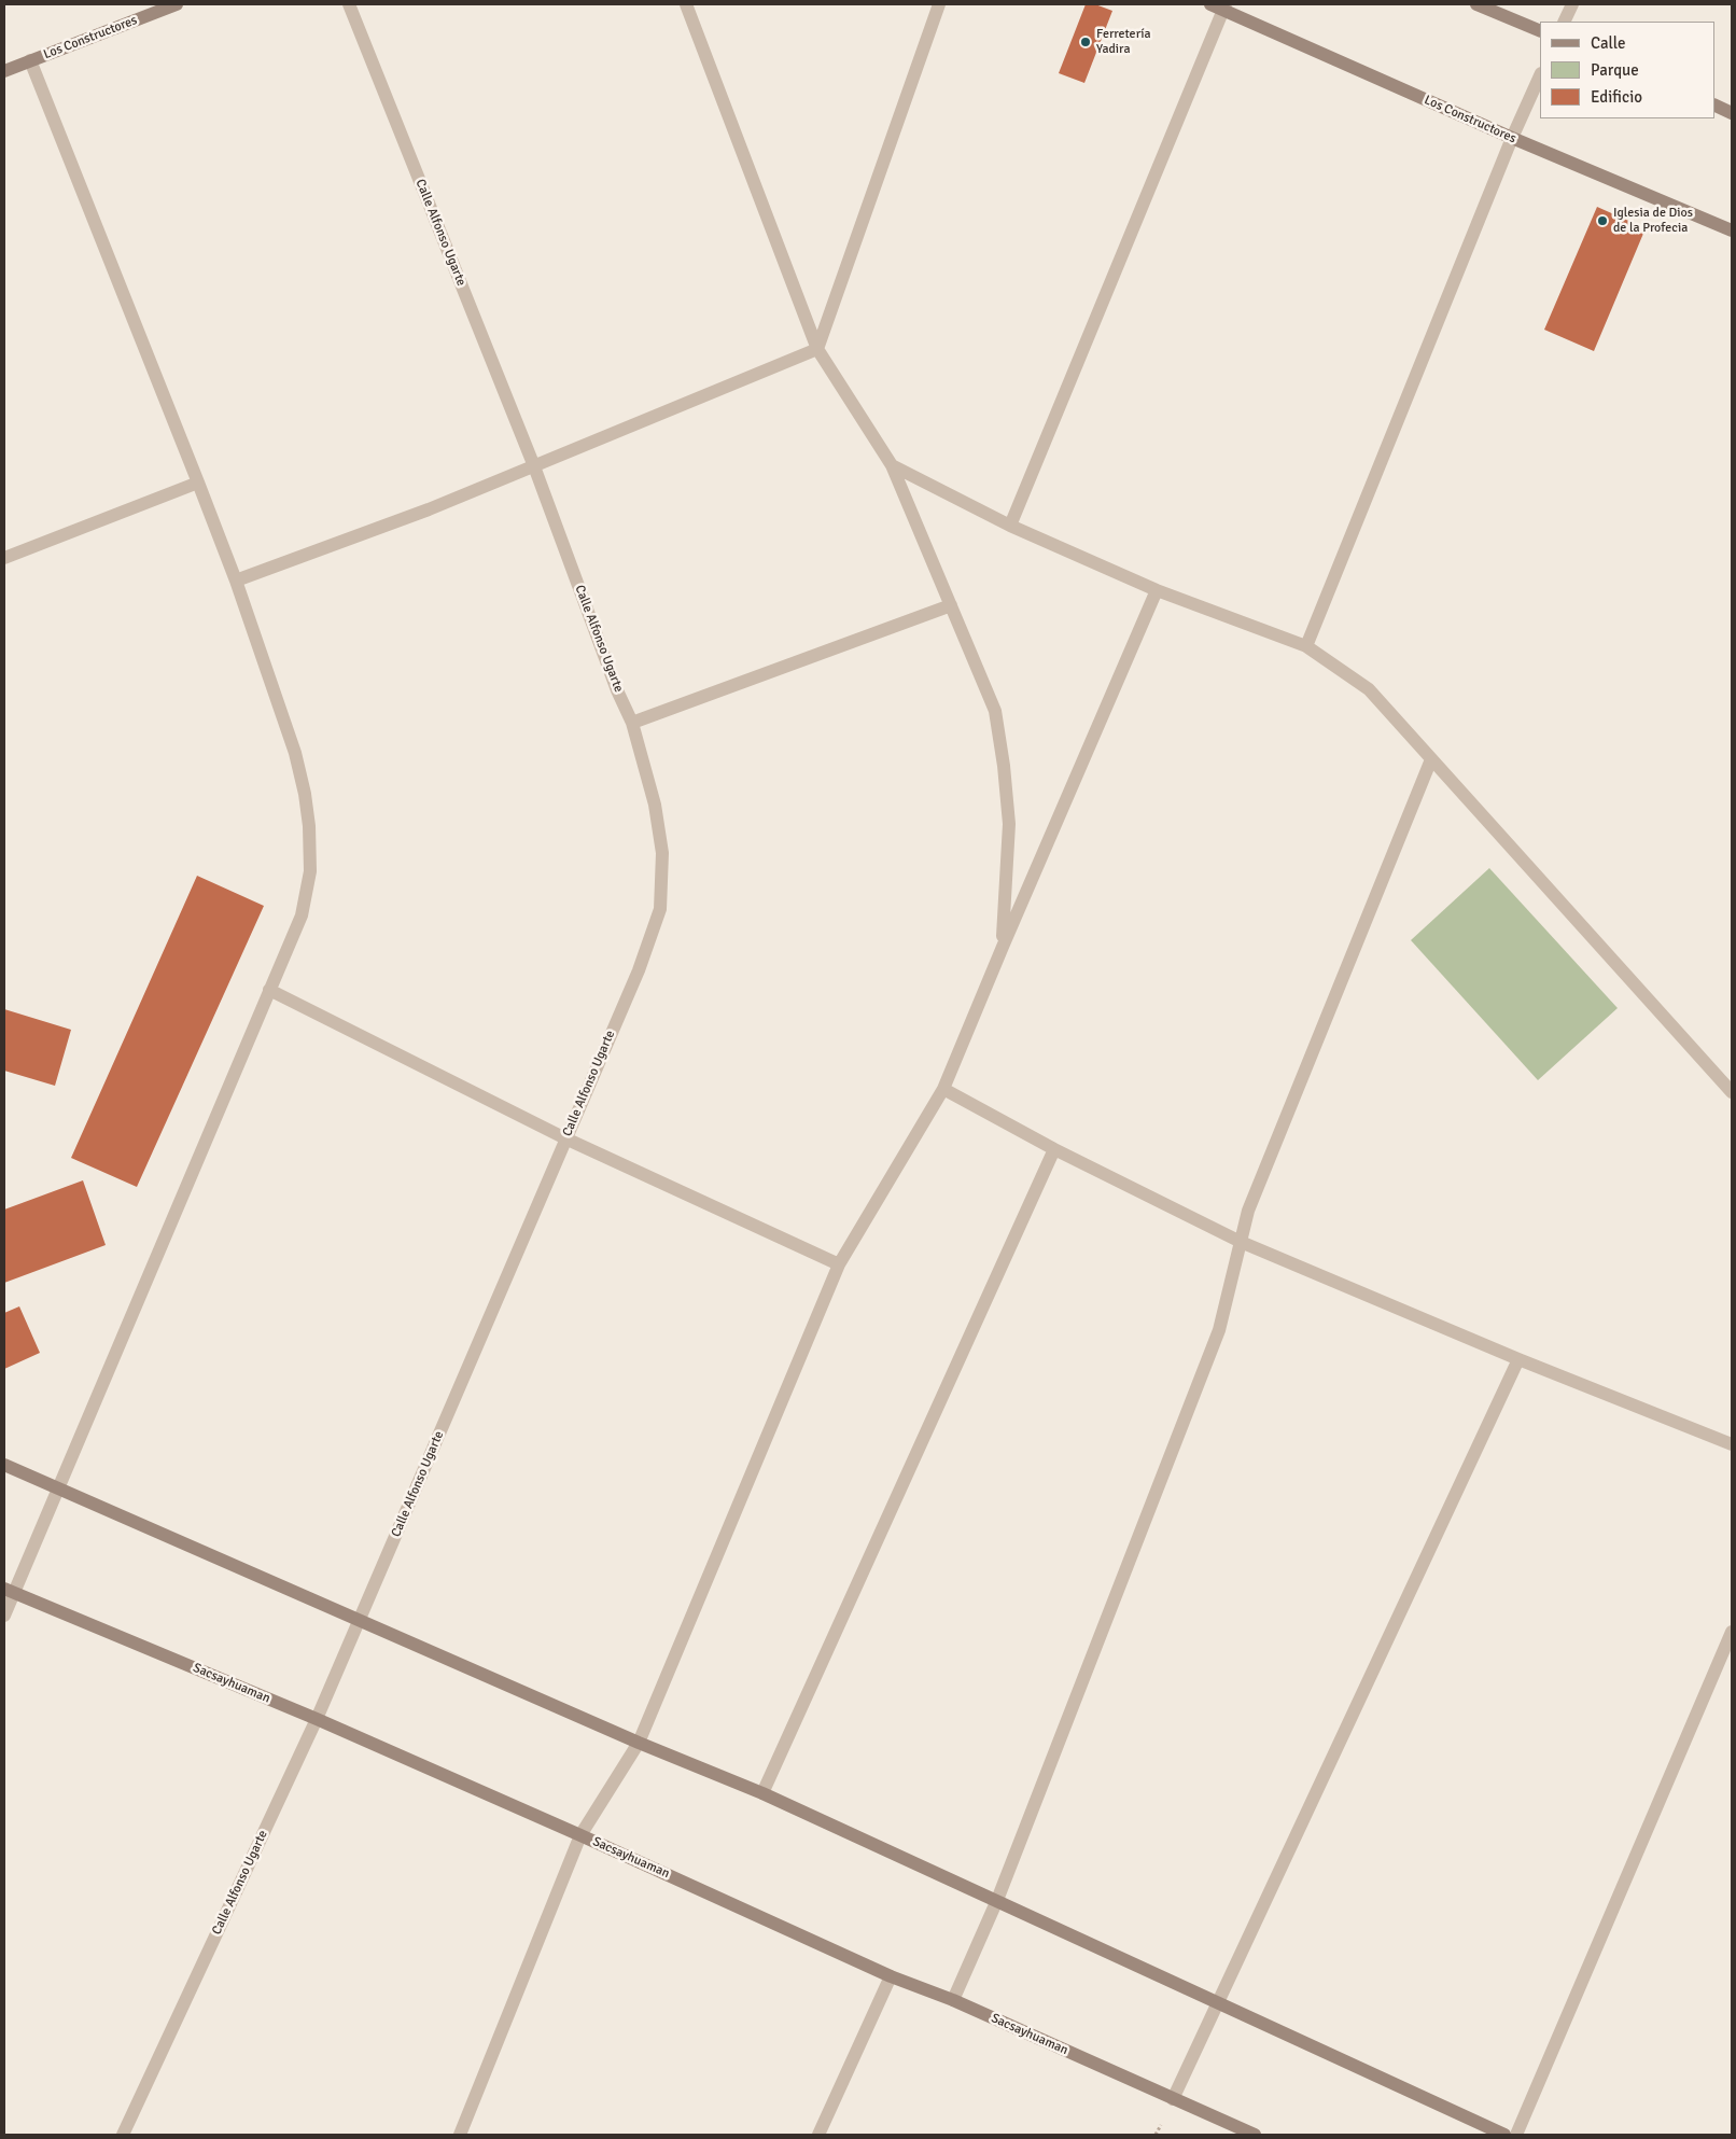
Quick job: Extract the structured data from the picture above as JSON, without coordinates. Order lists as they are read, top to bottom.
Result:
{
  "streets": {
    "street": ["Los Constructores", "Calle Alfonso Ugarte", "Sacsayhuaman"]
  },
  "crossings": [
    ["Calle Alfonso Ugarte", "Sacsayhuaman"]
  ],
  "places": ["Ferretería Yadira", "Iglesia de Dios de la Profecia"],
  "legend": ["Calle", "Parque", "Edificio"]
}
